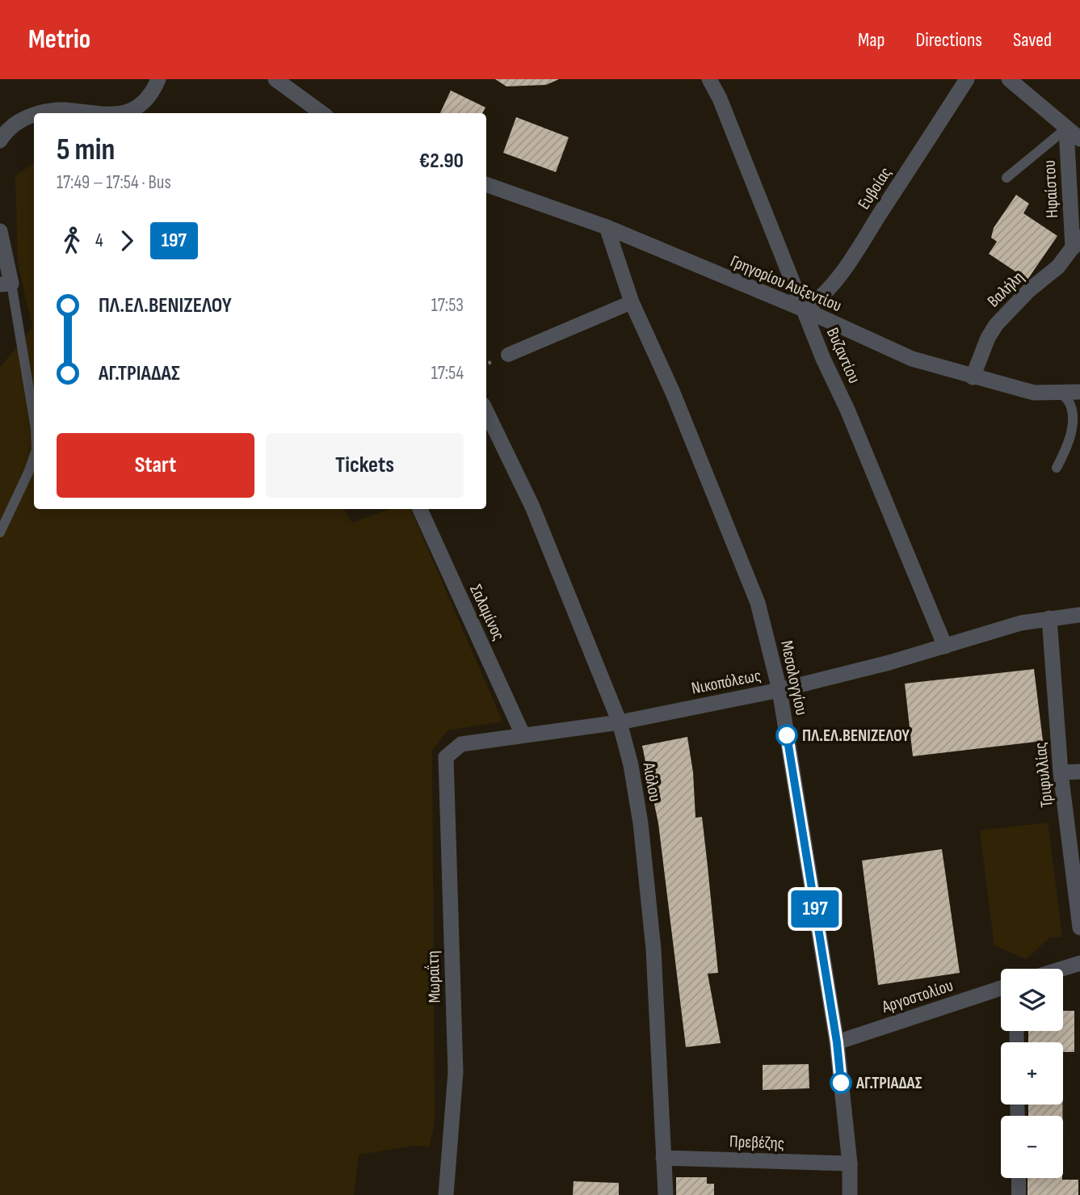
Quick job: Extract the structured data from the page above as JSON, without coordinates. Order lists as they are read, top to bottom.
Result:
{
  "streets": {
    "street": [
      "Ευβοίας",
      "Ηφαίστου",
      "Γρηγορίου Αυξεντίου",
      "Βαλήλη",
      "Βυζαντίου",
      "Σαλαμίνος",
      "Μεσολογγίου",
      "Νικοπόλεως",
      "Τριφυλλίας",
      "Αιόλου",
      "Μωραΐτη",
      "Αργοστολίου",
      "Πρεβέζης"
    ]
  },
  "crossings": [
    ["Ευβοίας", "Γρηγορίου Αυξεντίου"],
    ["Ευβοίας", "Βυζαντίου"],
    ["Ηφαίστου", "Βαλήλη"],
    ["Γρηγορίου Αυξεντίου", "Βαλήλη"],
    ["Γρηγορίου Αυξεντίου", "Βυζαντίου"],
    ["Γρηγορίου Αυξεντίου", "Μεσολογγίου"],
    ["Βυζαντίου", "Νικοπόλεως"],
    ["Σαλαμίνος", "Νικοπόλεως"],
    ["Μεσολογγίου", "Νικοπόλεως"],
    ["Μεσολογγίου", "Αργοστολίου"],
    ["Μεσολογγίου", "Πρεβέζης"],
    ["Νικοπόλεως", "Τριφυλλίας"],
    ["Νικοπόλεως", "Αιόλου"],
    ["Νικοπόλεως", "Μωραΐτη"],
    ["Αιόλου", "Πρεβέζης"]
  ],
  "places": ["ΠΛ.ΕΛ.ΒΕΝΙΖΕΛΟΥ", "ΑΓ.ΤΡΙΑΔΑΣ"],
  "lines": ["bus line 197"],
  "page": {
    "header": "Metrio",
    "nav": ["Map", "Directions", "Saved"],
    "on_map": "197",
    "heading": ["5 min", "17:49 – 17:54 · Bus", "€2.90"],
    "legs": ["4", "197"],
    "list": [
      {
        "name": "ΠΛ.ΕΛ.ΒΕΝΙΖΕΛΟΥ",
        "value": "17:53"
      },
      {
        "name": "ΑΓ.ΤΡΙΑΔΑΣ",
        "value": "17:54"
      }
    ],
    "buttons": ["Start", "Tickets"],
    "map_buttons": ["+", "−"]
  }
}
